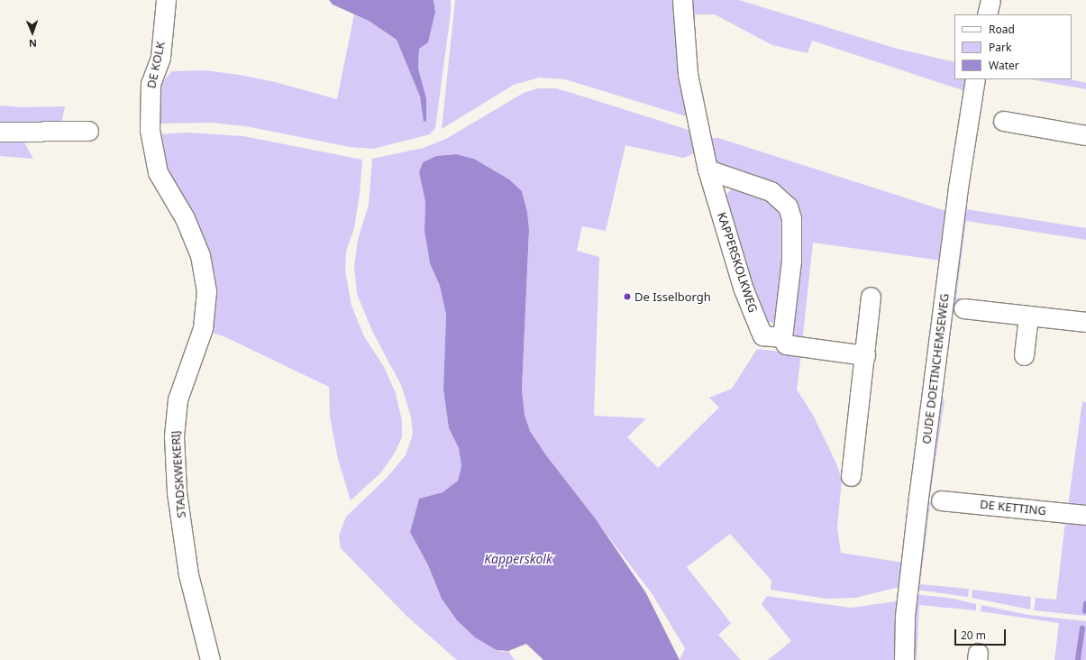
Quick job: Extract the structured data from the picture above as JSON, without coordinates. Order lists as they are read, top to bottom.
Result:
{
  "streets": {
    "street": [
      "DE KOLK",
      "KAPPERSKOLKWEG",
      "OUDE DOETINCHEMSEWEG",
      "STADSKWEKERIJ",
      "DE KETTING"
    ]
  },
  "crossings": [
    ["DE KOLK", "STADSKWEKERIJ"]
  ],
  "water": ["Kapperskolk"],
  "places": ["De Isselborgh"],
  "legend": ["Road", "Park", "Water"],
  "scale_bar": "20 m",
  "north": "bottom"
}
